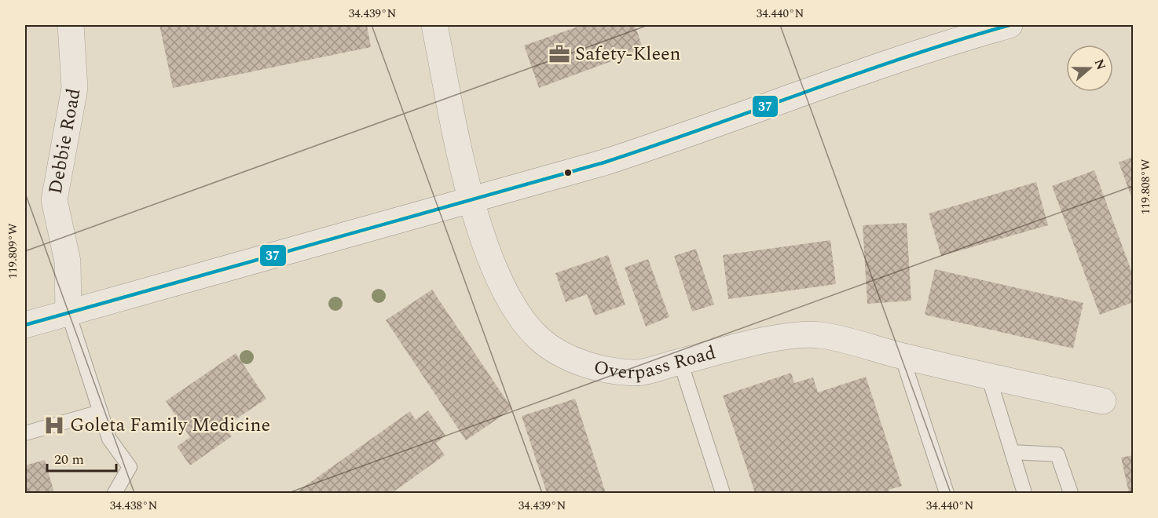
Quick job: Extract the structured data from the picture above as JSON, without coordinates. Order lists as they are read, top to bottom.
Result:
{
  "streets": {
    "street": ["Debbie Road", "Overpass Road"]
  },
  "places": {
    "office": ["Safety-Kleen"],
    "hospital": ["Goleta Family Medicine"]
  },
  "lines": ["transit line 37"],
  "scale_bar": "20 m",
  "north": "right",
  "coordinates": [
    "34.439°N",
    "34.440°N",
    "119.808°W",
    "119.809°W",
    "34.438°N"
  ]
}
